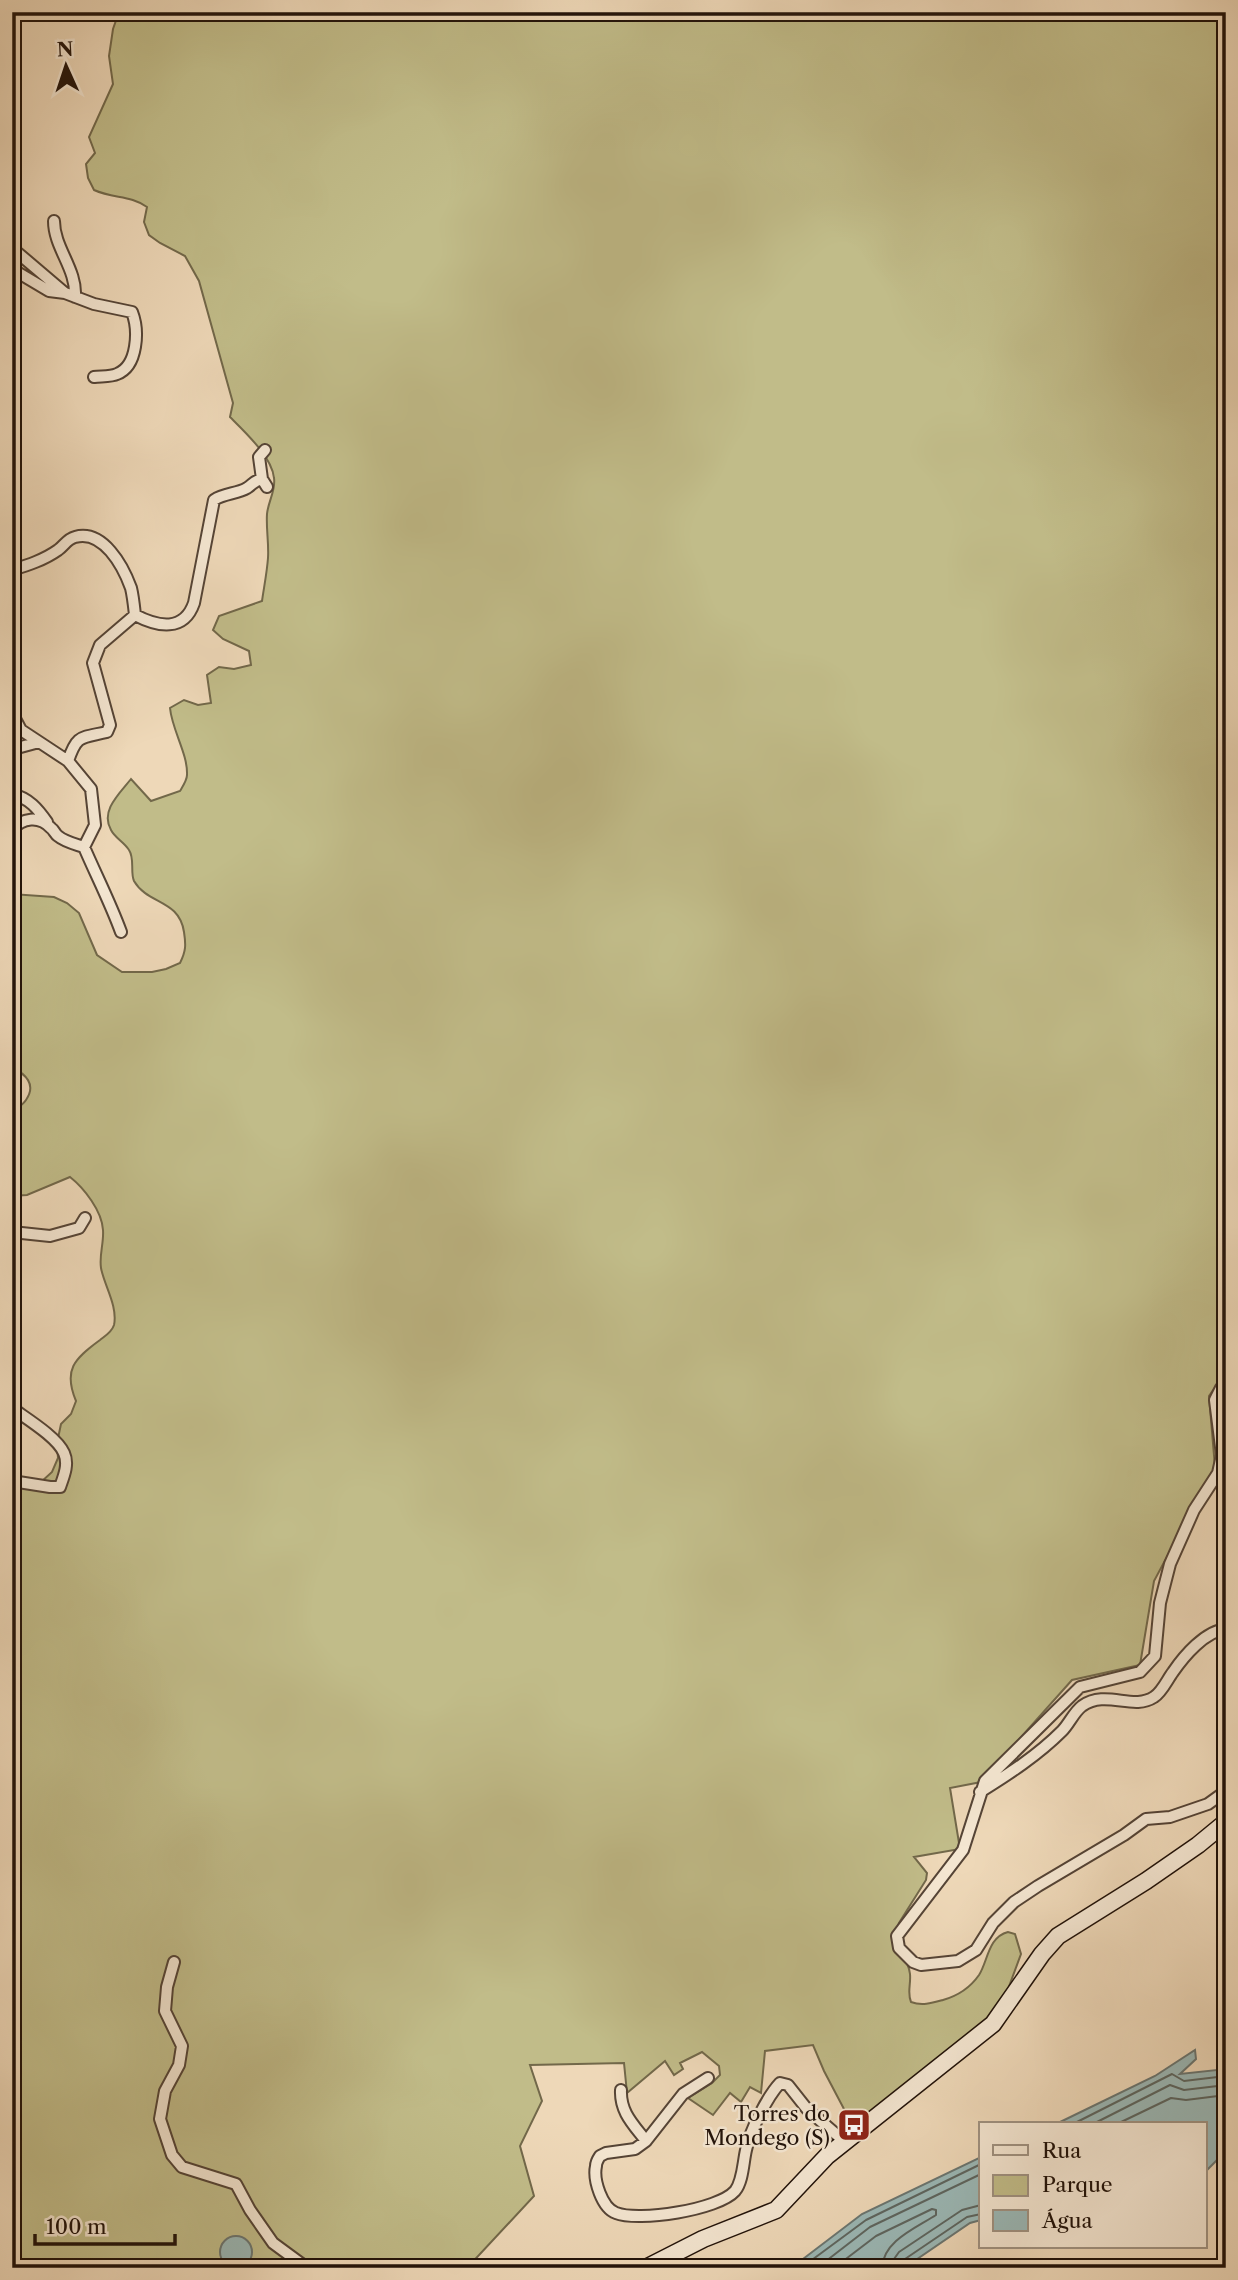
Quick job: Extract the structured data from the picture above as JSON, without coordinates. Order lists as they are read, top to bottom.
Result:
{
  "places": {
    "bus stop": ["Torres do Mondego (S)"]
  },
  "legend": ["Rua", "Parque", "Água"],
  "scale_bar": "100 m",
  "north": "top"
}
